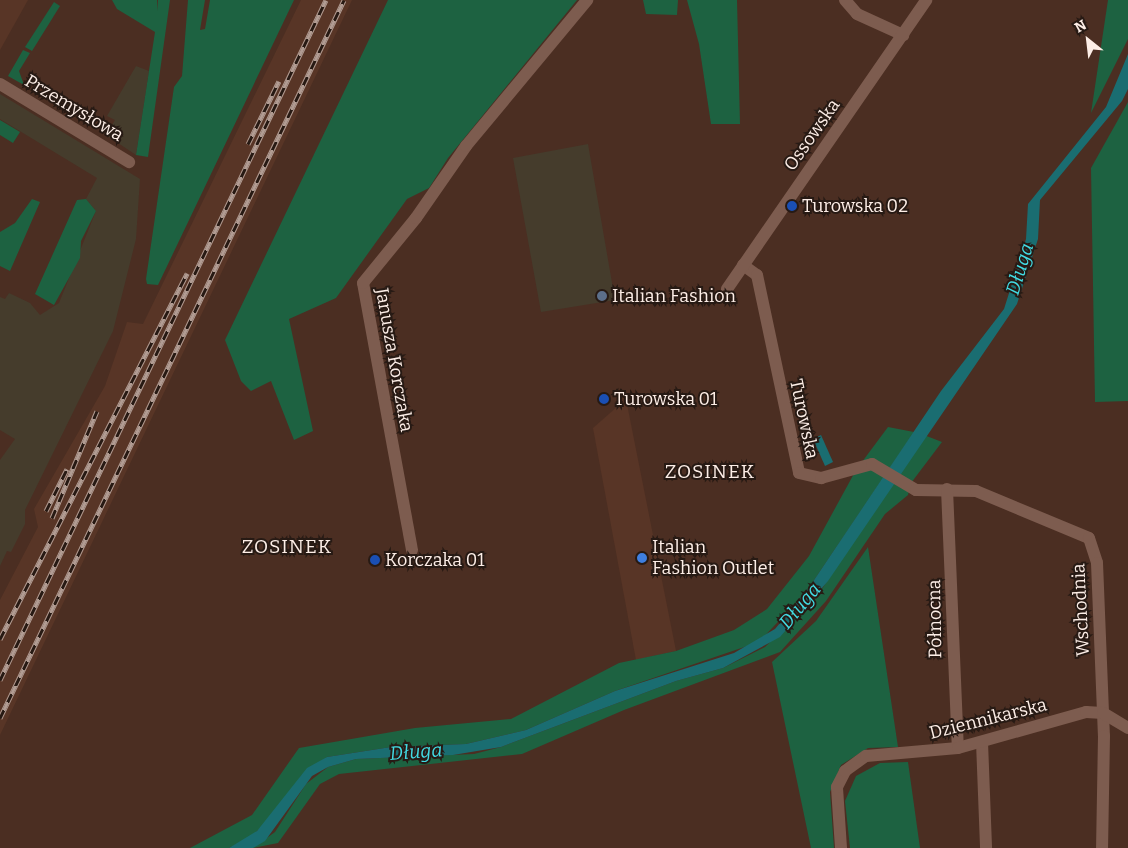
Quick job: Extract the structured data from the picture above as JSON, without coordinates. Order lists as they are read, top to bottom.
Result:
{
  "streets": {
    "street": [
      "Przemysłowa",
      "Ossowska",
      "Janusza Korczaka",
      "Turowska",
      "Wschodnia",
      "Północna",
      "Dziennikarska"
    ]
  },
  "crossings": [
    ["Ossowska", "Turowska"],
    ["Turowska", "Wschodnia"],
    ["Wschodnia", "Północna"],
    ["Wschodnia", "Dziennikarska"],
    ["Północna", "Dziennikarska"]
  ],
  "districts": ["ZOSINEK", "ZOSINEK"],
  "water": ["Długa"],
  "places": [
    "Turowska 02",
    "Italian Fashion",
    "Turowska 01",
    "Italian Fashion Outlet",
    "Korczaka 01"
  ],
  "north": "top left"
}
